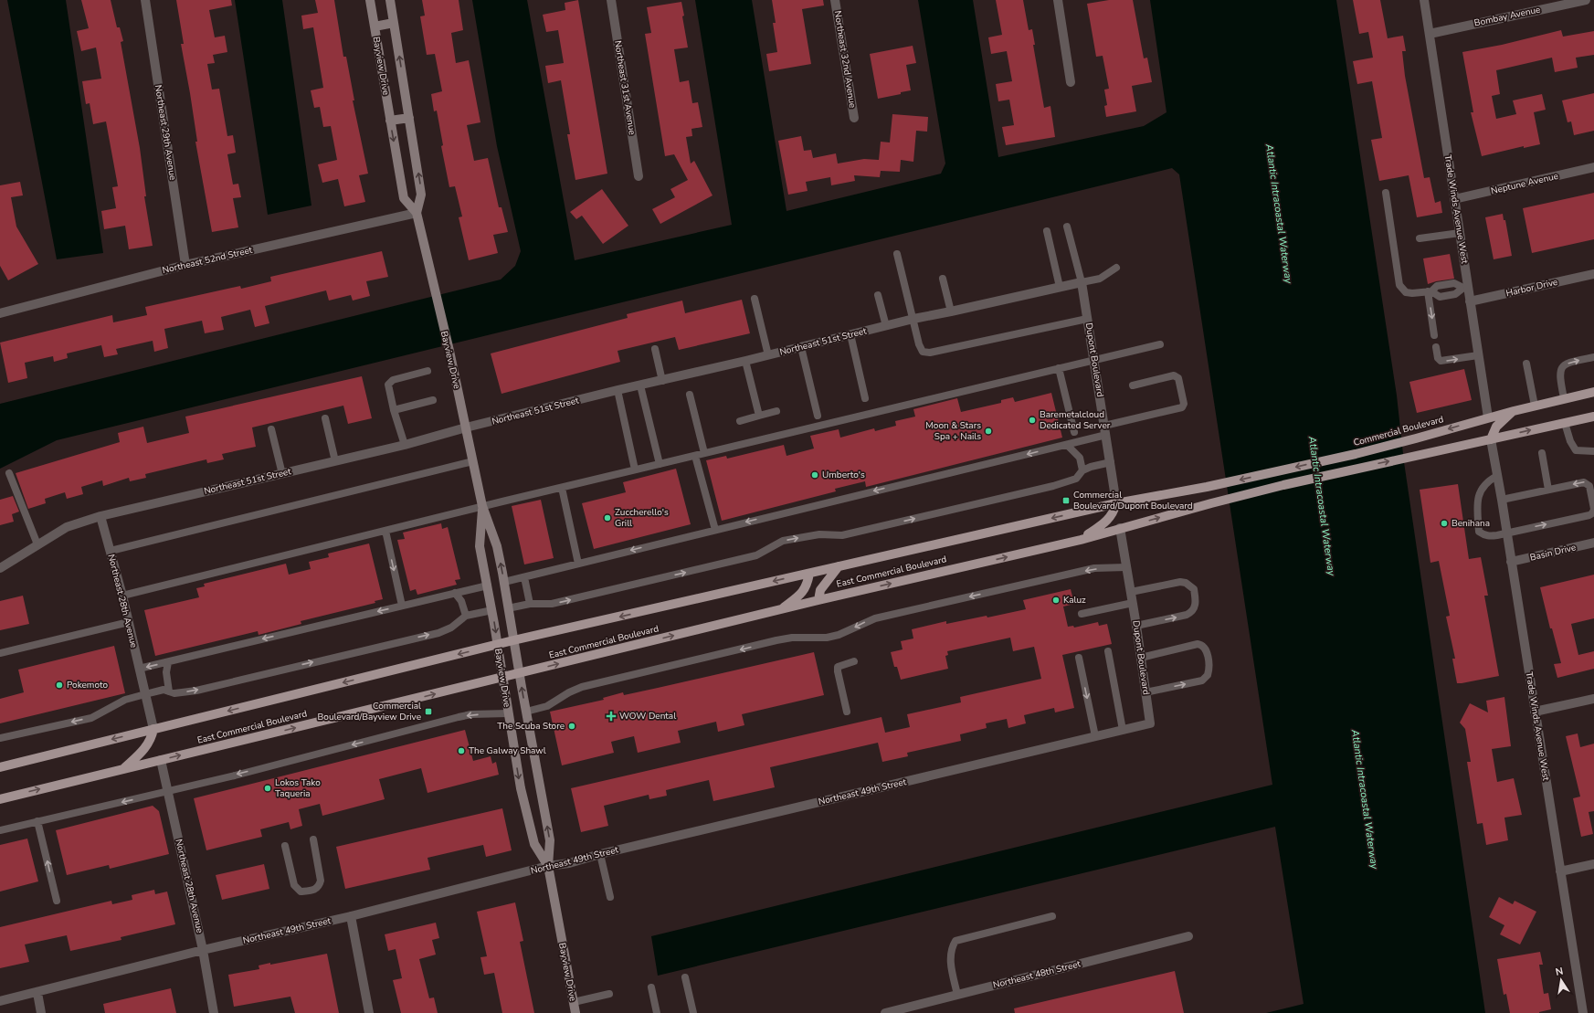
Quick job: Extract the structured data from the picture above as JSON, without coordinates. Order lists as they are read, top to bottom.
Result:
{
  "streets": {
    "main road": ["Commercial Boulevard", "East Commercial Boulevard"],
    "street": [
      "Bombay Avenue",
      "Northeast 32nd Avenue",
      "Bayview Drive",
      "Northeast 31st Avenue",
      "Northeast 29th Avenue",
      "Neptune Avenue",
      "Trade Winds Avenue West",
      "Northeast 52nd Street",
      "Harbor Drive",
      "Northeast 51st Street",
      "Dupont Boulevard",
      "Basin Drive",
      "Northeast 28th Avenue",
      "Northeast 49th Street",
      "Northeast 48th Street"
    ]
  },
  "crossings": [
    ["Bombay Avenue", "Trade Winds Avenue West"],
    ["Bayview Drive", "Northeast 52nd Street"],
    ["Bayview Drive", "Northeast 51st Street"],
    ["Bayview Drive", "East Commercial Boulevard"],
    ["Bayview Drive", "Northeast 49th Street"],
    ["Northeast 29th Avenue", "Northeast 52nd Street"],
    ["Neptune Avenue", "Trade Winds Avenue West"],
    ["Trade Winds Avenue West", "Harbor Drive"],
    ["Trade Winds Avenue West", "Commercial Boulevard"],
    ["Trade Winds Avenue West", "Basin Drive"],
    ["Trade Winds Avenue West", "East Commercial Boulevard"],
    ["Northeast 51st Street", "Dupont Boulevard"],
    ["Northeast 51st Street", "Northeast 28th Avenue"],
    ["Dupont Boulevard", "East Commercial Boulevard"],
    ["Dupont Boulevard", "Northeast 49th Street"],
    ["Commercial Boulevard", "East Commercial Boulevard"],
    ["East Commercial Boulevard", "Northeast 28th Avenue"],
    ["Northeast 28th Avenue", "Northeast 49th Street"]
  ],
  "one_way": ["Commercial Boulevard"],
  "water": ["Atlantic Intracoastal Waterway"],
  "places": {
    "other": [
      "Baremetalcloud Dedicated Server",
      "Moon & Stars Spa + Nails",
      "Umberto's",
      "Zuccherello's Grill",
      "Benihana",
      "Kaluz",
      "Pokemoto",
      "The Scuba Store",
      "The Galway Shawl",
      "Lokos Tako Taqueria"
    ],
    "transit": ["Commercial Boulevard/Dupont Boulevard", "Commercial Boulevard/Bayview Drive"],
    "health": ["WOW Dental"]
  },
  "north": "top"
}
